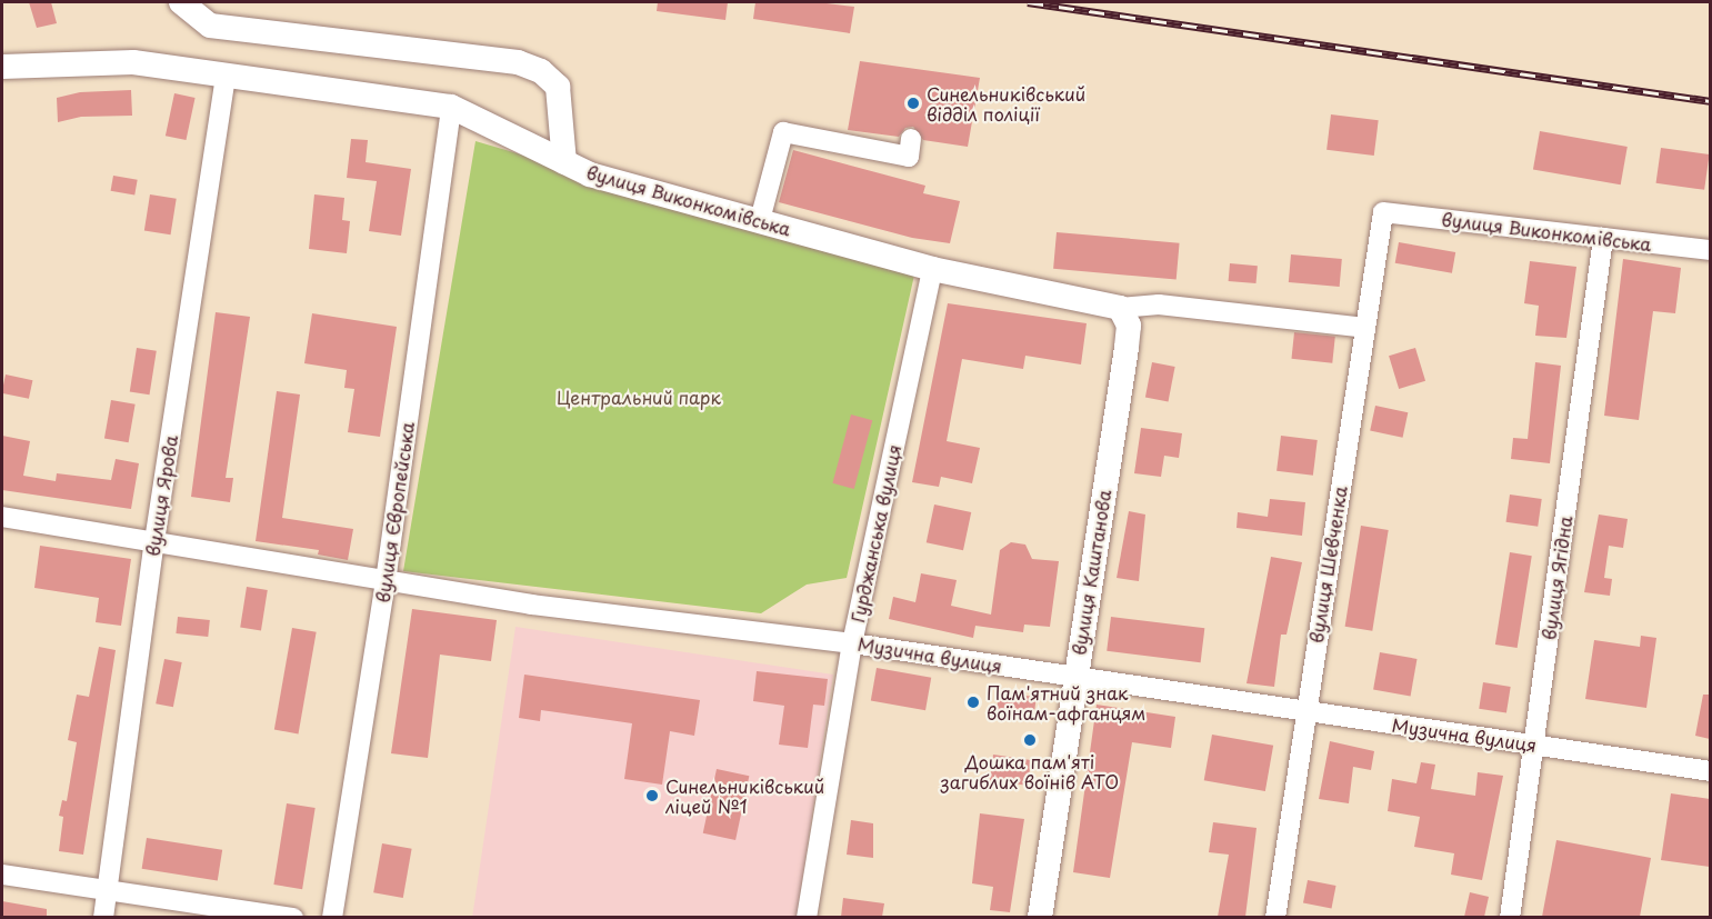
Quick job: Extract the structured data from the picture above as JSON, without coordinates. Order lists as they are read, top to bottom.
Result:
{
  "streets": {
    "street": [
      "вулиця Виконкомівська",
      "вулиця Ярова",
      "вулиця Європейська",
      "Гурджанська вулиця",
      "вулиця Шевченка",
      "вулиця Каштанова",
      "вулиця Ягідна",
      "Музична вулиця"
    ]
  },
  "crossings": [
    ["вулиця Виконкомівська", "вулиця Ярова"],
    ["вулиця Виконкомівська", "вулиця Європейська"],
    ["вулиця Виконкомівська", "Гурджанська вулиця"],
    ["вулиця Виконкомівська", "вулиця Шевченка"],
    ["вулиця Виконкомівська", "вулиця Каштанова"],
    ["вулиця Виконкомівська", "вулиця Ягідна"],
    ["вулиця Ярова", "Музична вулиця"],
    ["вулиця Європейська", "Музична вулиця"],
    ["Гурджанська вулиця", "Музична вулиця"],
    ["вулиця Шевченка", "Музична вулиця"],
    ["вулиця Каштанова", "Музична вулиця"],
    ["вулиця Ягідна", "Музична вулиця"]
  ],
  "parks": ["Центральний парк"],
  "places": [
    "Синельниківський відділ поліції",
    "Пам'ятний знак воїнам-афганцям",
    "Дошка пам'яті загиблих воїнів АТО",
    "Синельниківський ліцей №1"
  ]
}
